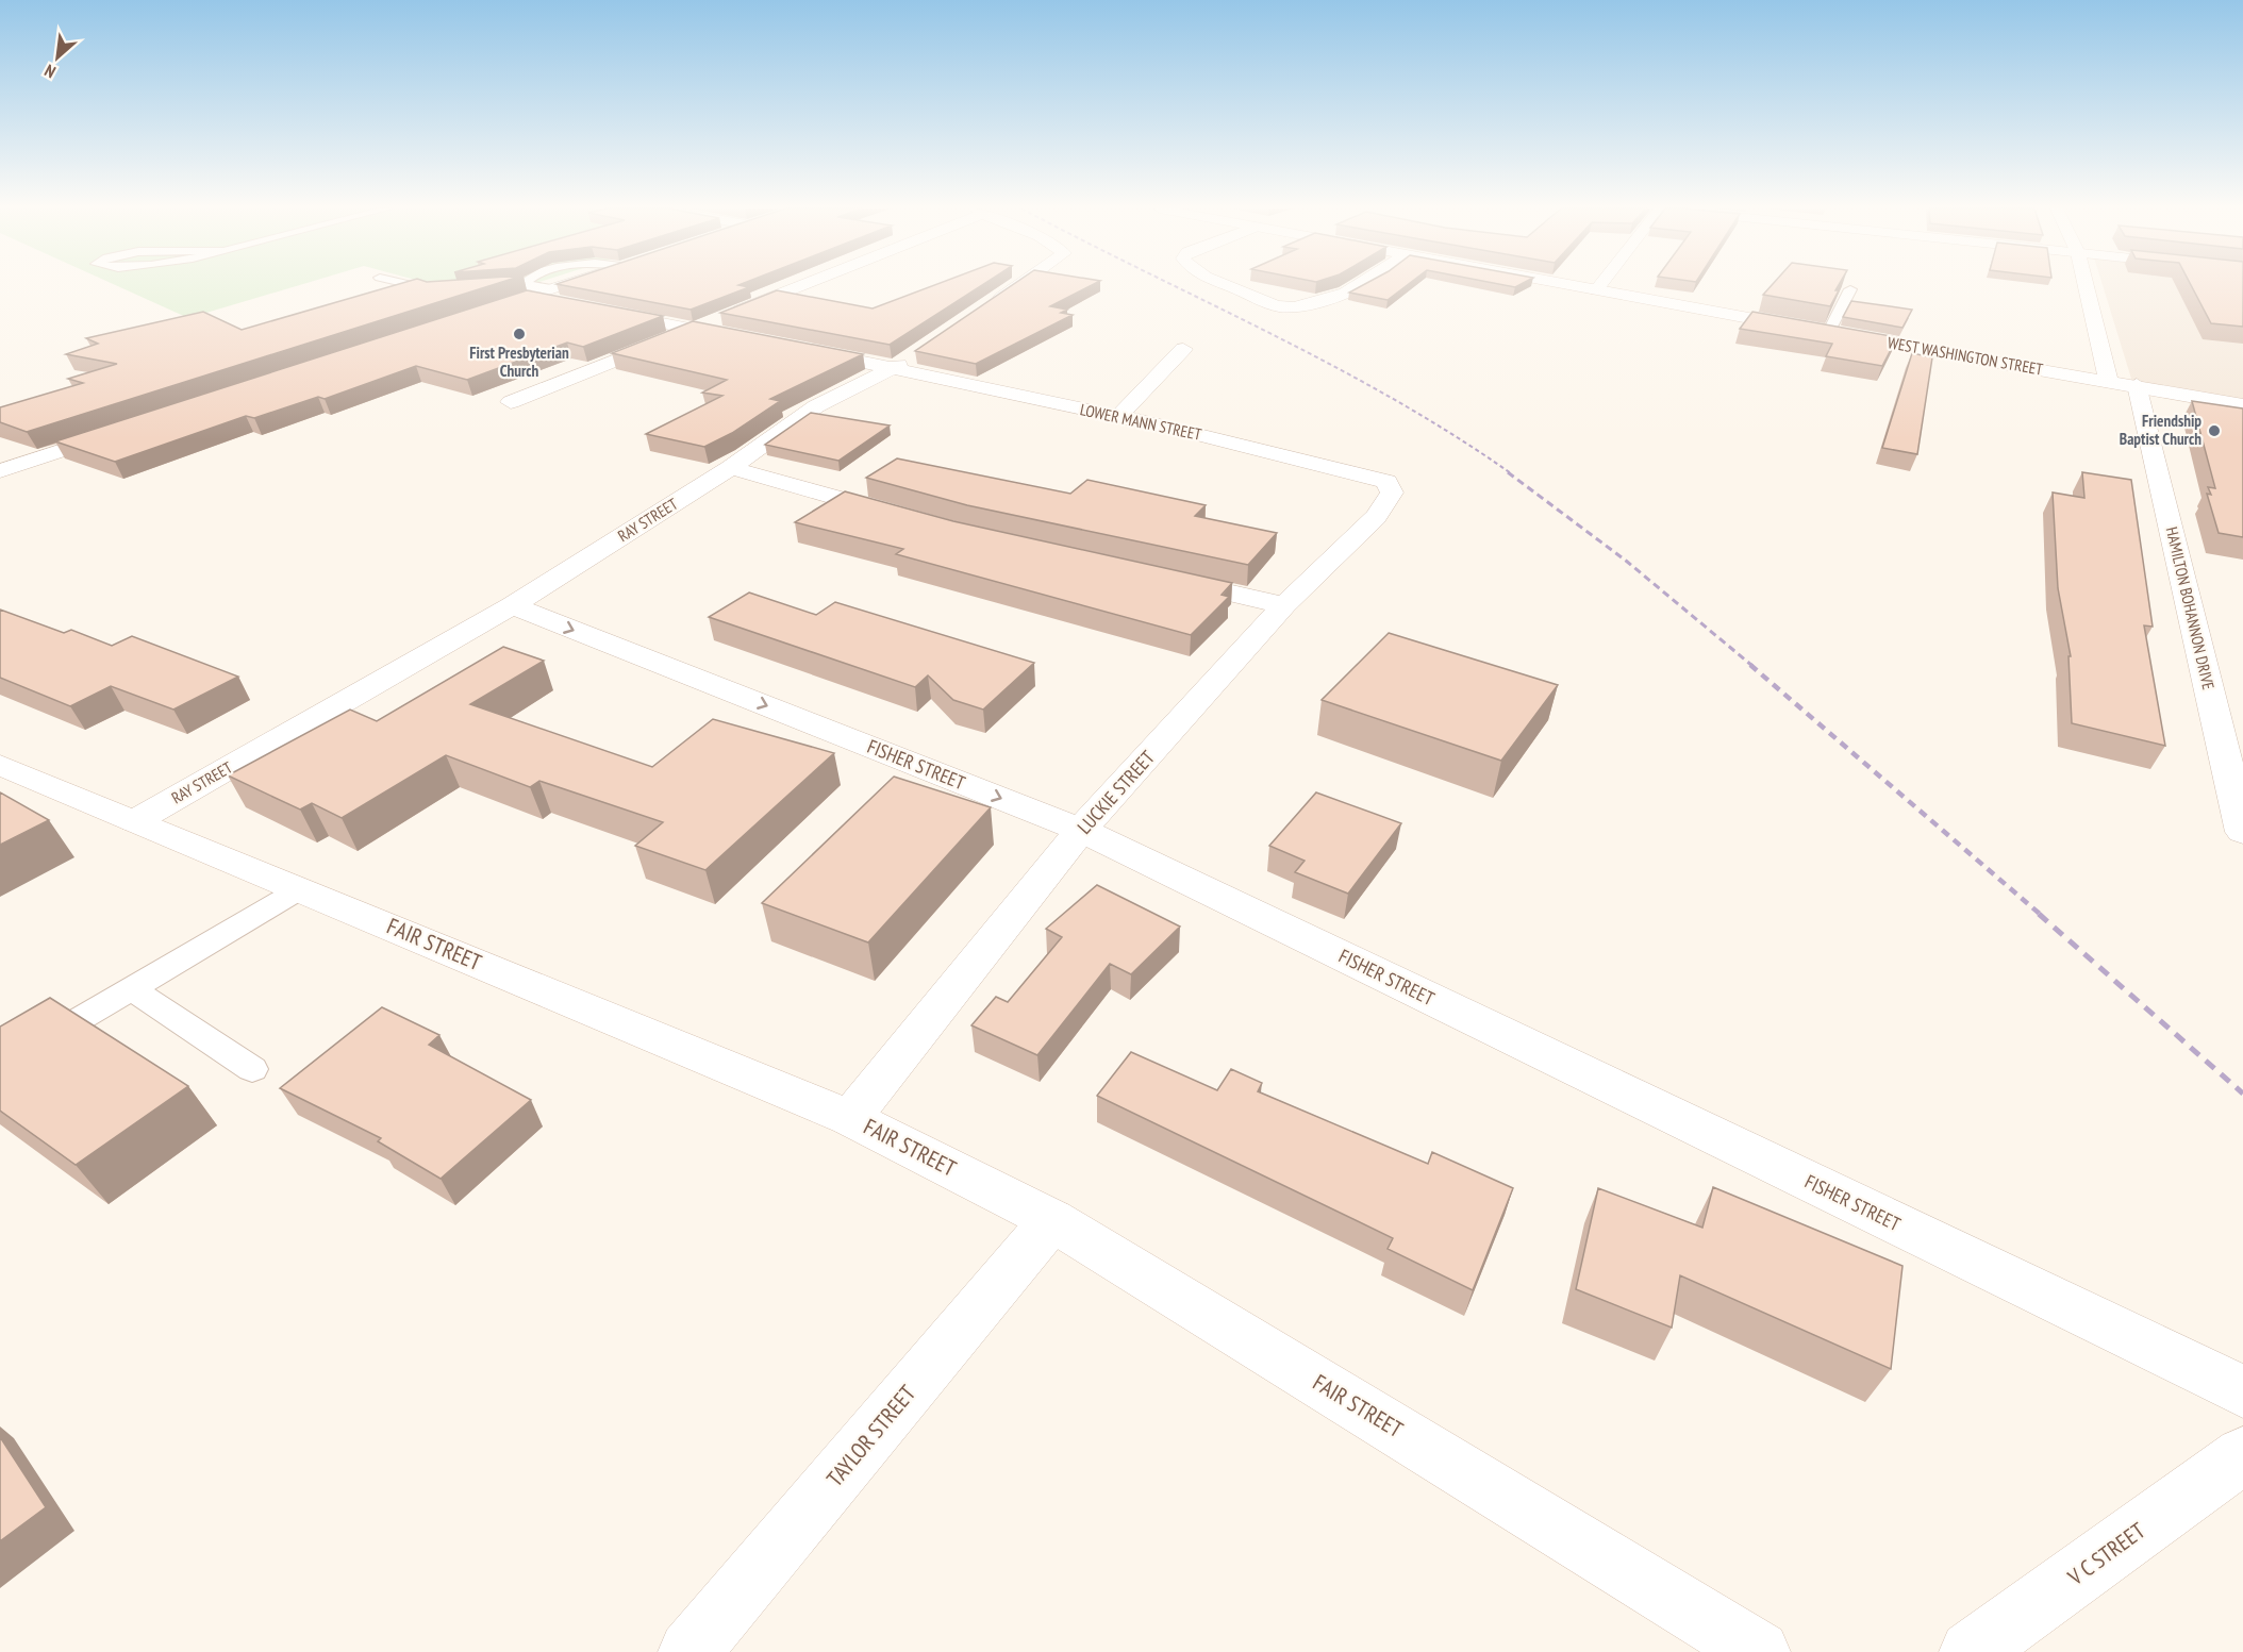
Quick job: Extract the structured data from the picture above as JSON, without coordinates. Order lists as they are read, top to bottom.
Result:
{
  "streets": {
    "street": [
      "WEST WASHINGTON STREET",
      "LOWER MANN STREET",
      "RAY STREET",
      "HAMILTON BOHANNON DRIVE",
      "FISHER STREET",
      "LUCKIE STREET",
      "FAIR STREET",
      "TAYLOR STREET",
      "V C STREET"
    ]
  },
  "crossings": [
    ["WEST WASHINGTON STREET", "HAMILTON BOHANNON DRIVE"],
    ["LOWER MANN STREET", "RAY STREET"],
    ["LOWER MANN STREET", "LUCKIE STREET"],
    ["RAY STREET", "FISHER STREET"],
    ["RAY STREET", "FAIR STREET"],
    ["FISHER STREET", "LUCKIE STREET"],
    ["LUCKIE STREET", "FAIR STREET"],
    ["FAIR STREET", "TAYLOR STREET"]
  ],
  "places": ["First Presbyterian Church", "Friendship Baptist Church"],
  "north": "bottom left"
}
